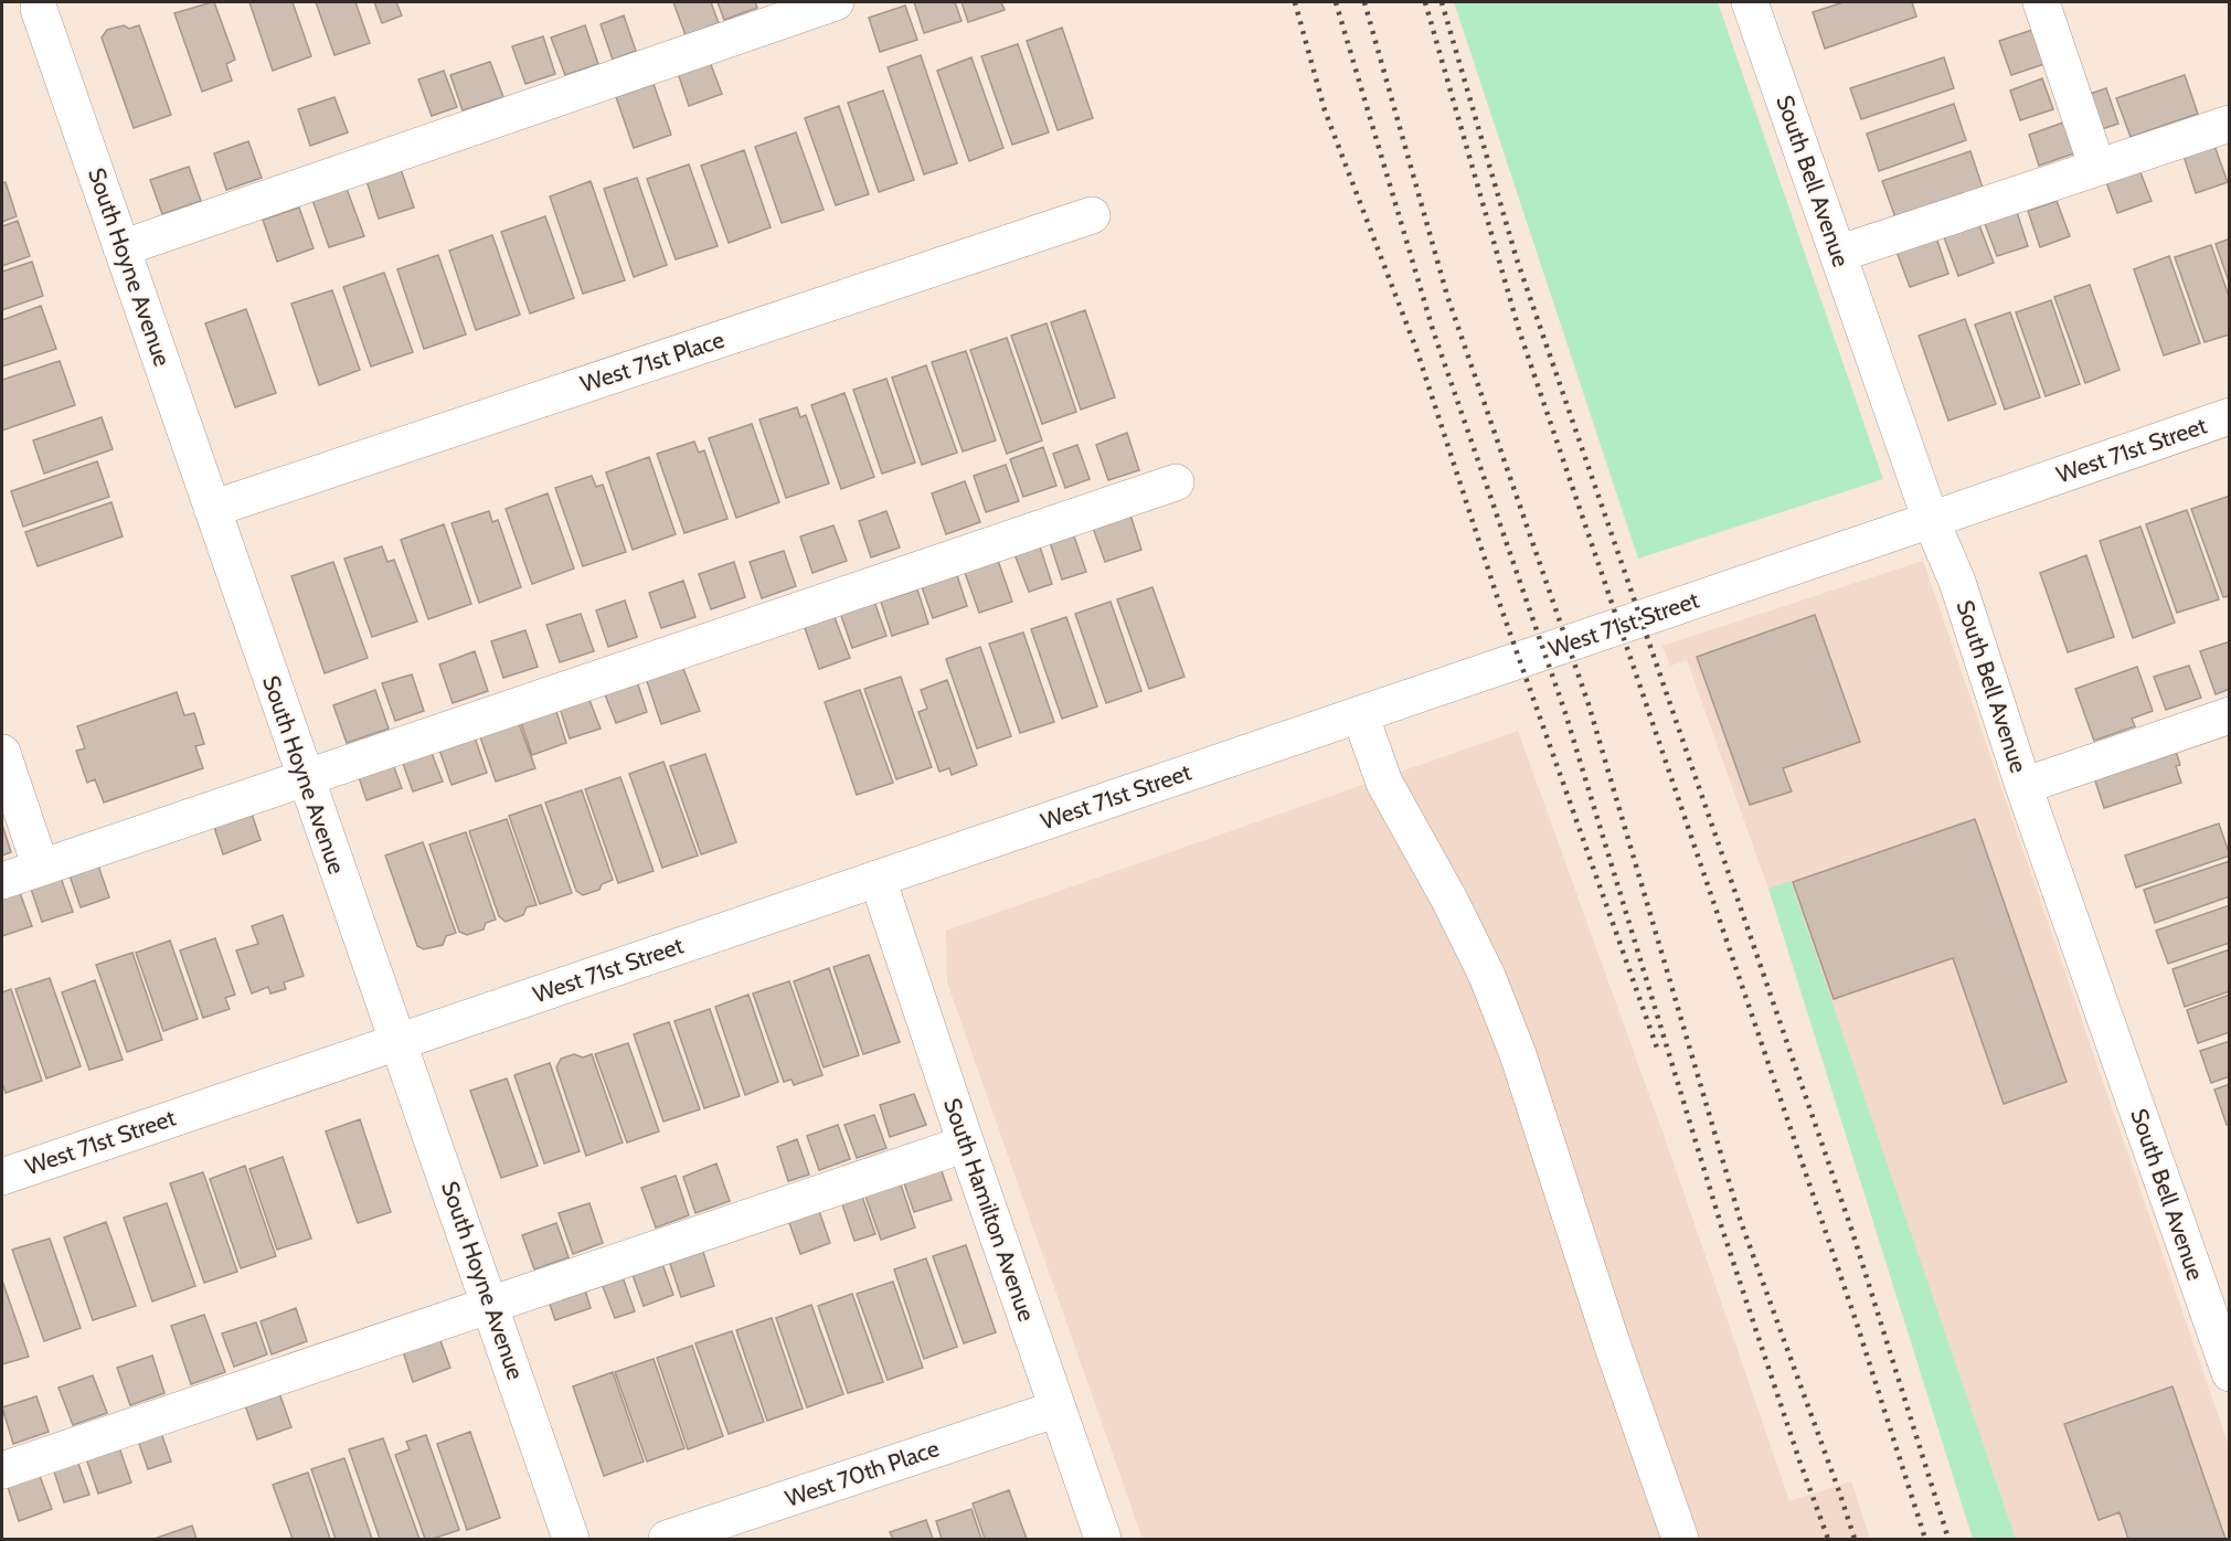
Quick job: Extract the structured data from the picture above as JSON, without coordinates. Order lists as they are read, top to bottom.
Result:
{
  "streets": {
    "street": [
      "South Bell Avenue",
      "South Hoyne Avenue",
      "West 71st Place",
      "West 71st Street",
      "South Hamilton Avenue",
      "West 70th Place"
    ]
  },
  "crossings": [
    ["South Bell Avenue", "West 71st Street"],
    ["South Hoyne Avenue", "West 71st Place"],
    ["South Hoyne Avenue", "West 71st Street"],
    ["West 71st Street", "South Hamilton Avenue"],
    ["South Hamilton Avenue", "West 70th Place"]
  ]
}
